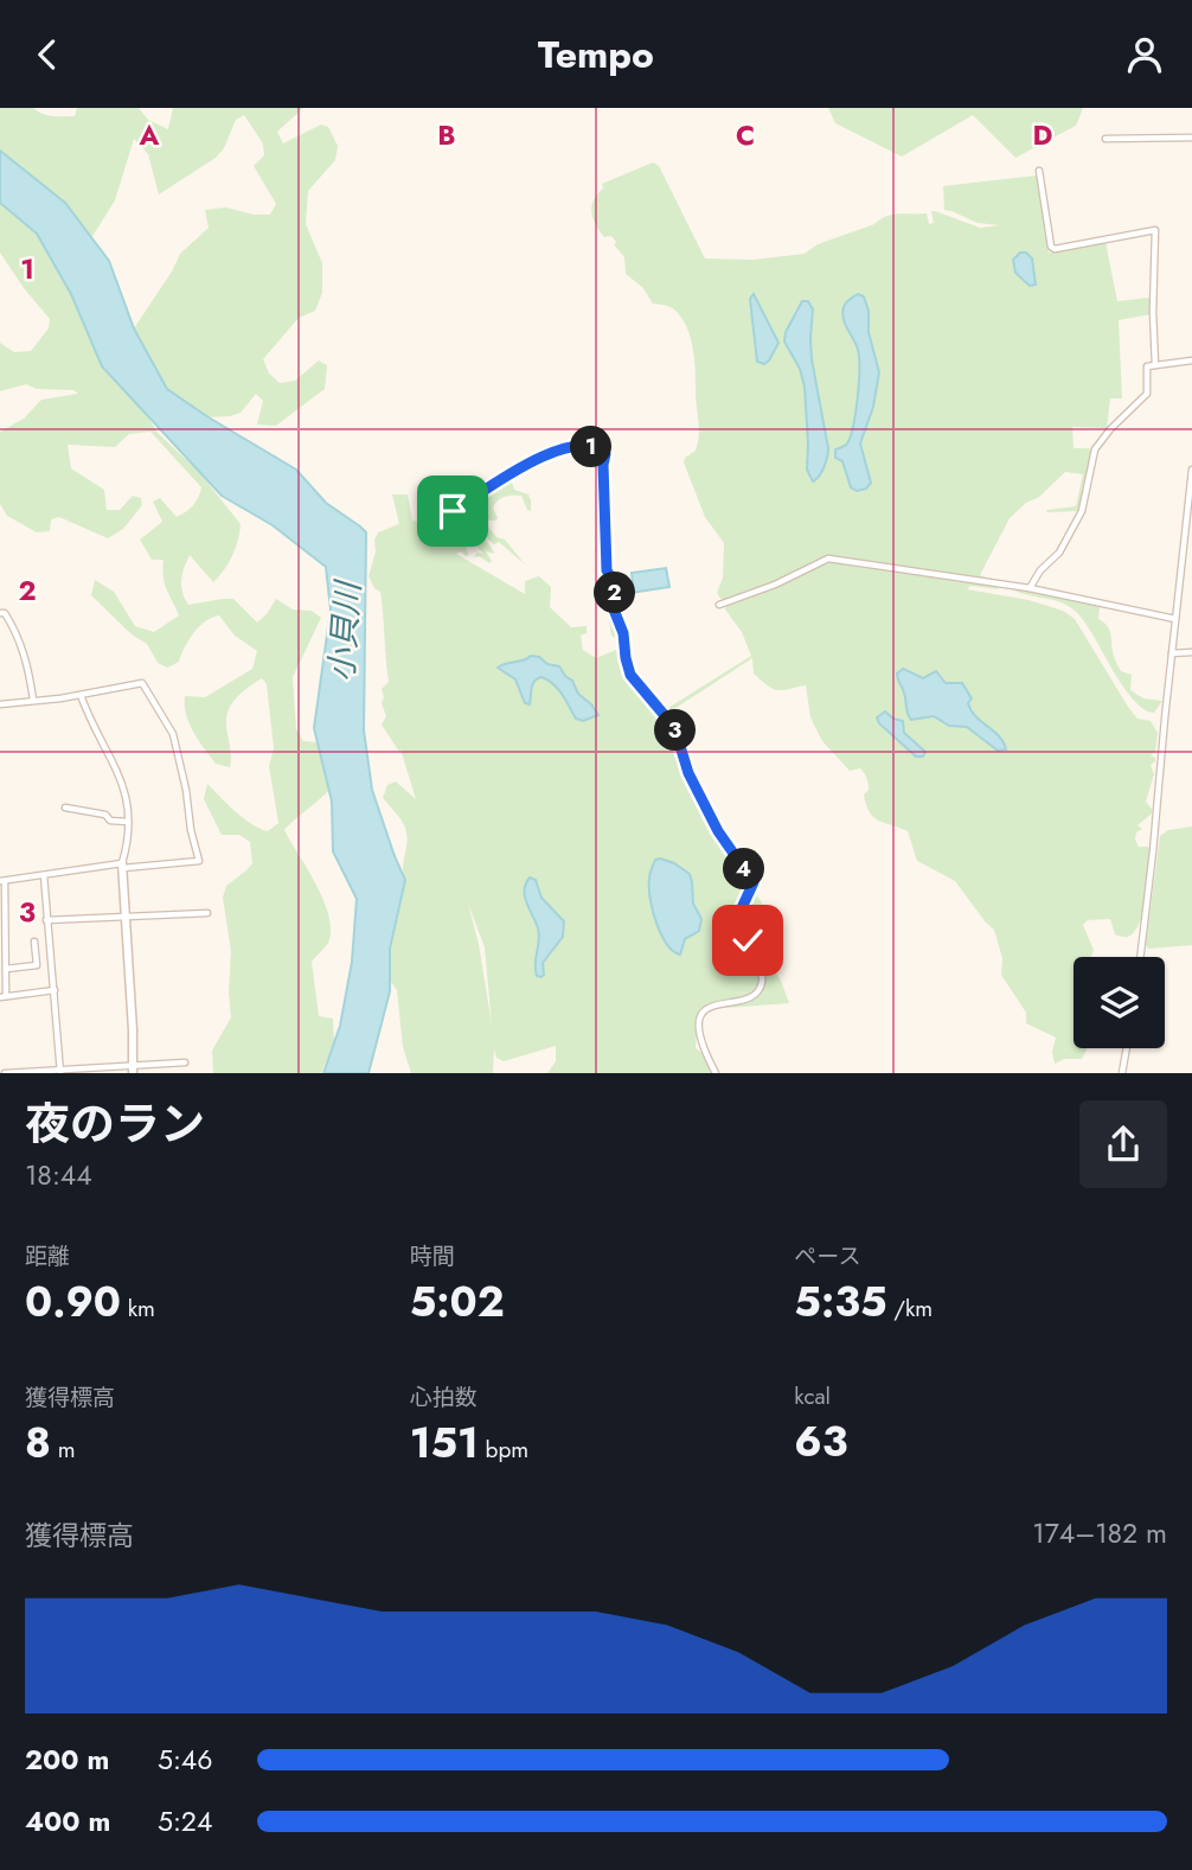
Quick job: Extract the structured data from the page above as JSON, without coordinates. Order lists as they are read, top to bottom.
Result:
{
  "water": ["小貝川"],
  "page": {
    "header": "Tempo",
    "pins": [
      "1",
      "2",
      "3",
      "4"
    ],
    "heading": ["夜のラン", "18:44"],
    "stats": [
      ["距離", "0.90 km"],
      ["時間", "5:02"],
      ["ペース", "5:35 /km"],
      ["獲得標高", "8 m"],
      ["心拍数", "151 bpm"],
      ["kcal", "63"]
    ],
    "chart": ["獲得標高", "174–182 m"],
    "list": [
      {
        "name": "200 m",
        "note": "5:46"
      },
      {
        "name": "400 m",
        "note": "5:24"
      }
    ]
  },
  "grid": {
    "columns": [
      "A",
      "B",
      "C",
      "D"
    ],
    "rows": ["1", "2", "3"]
  }
}
